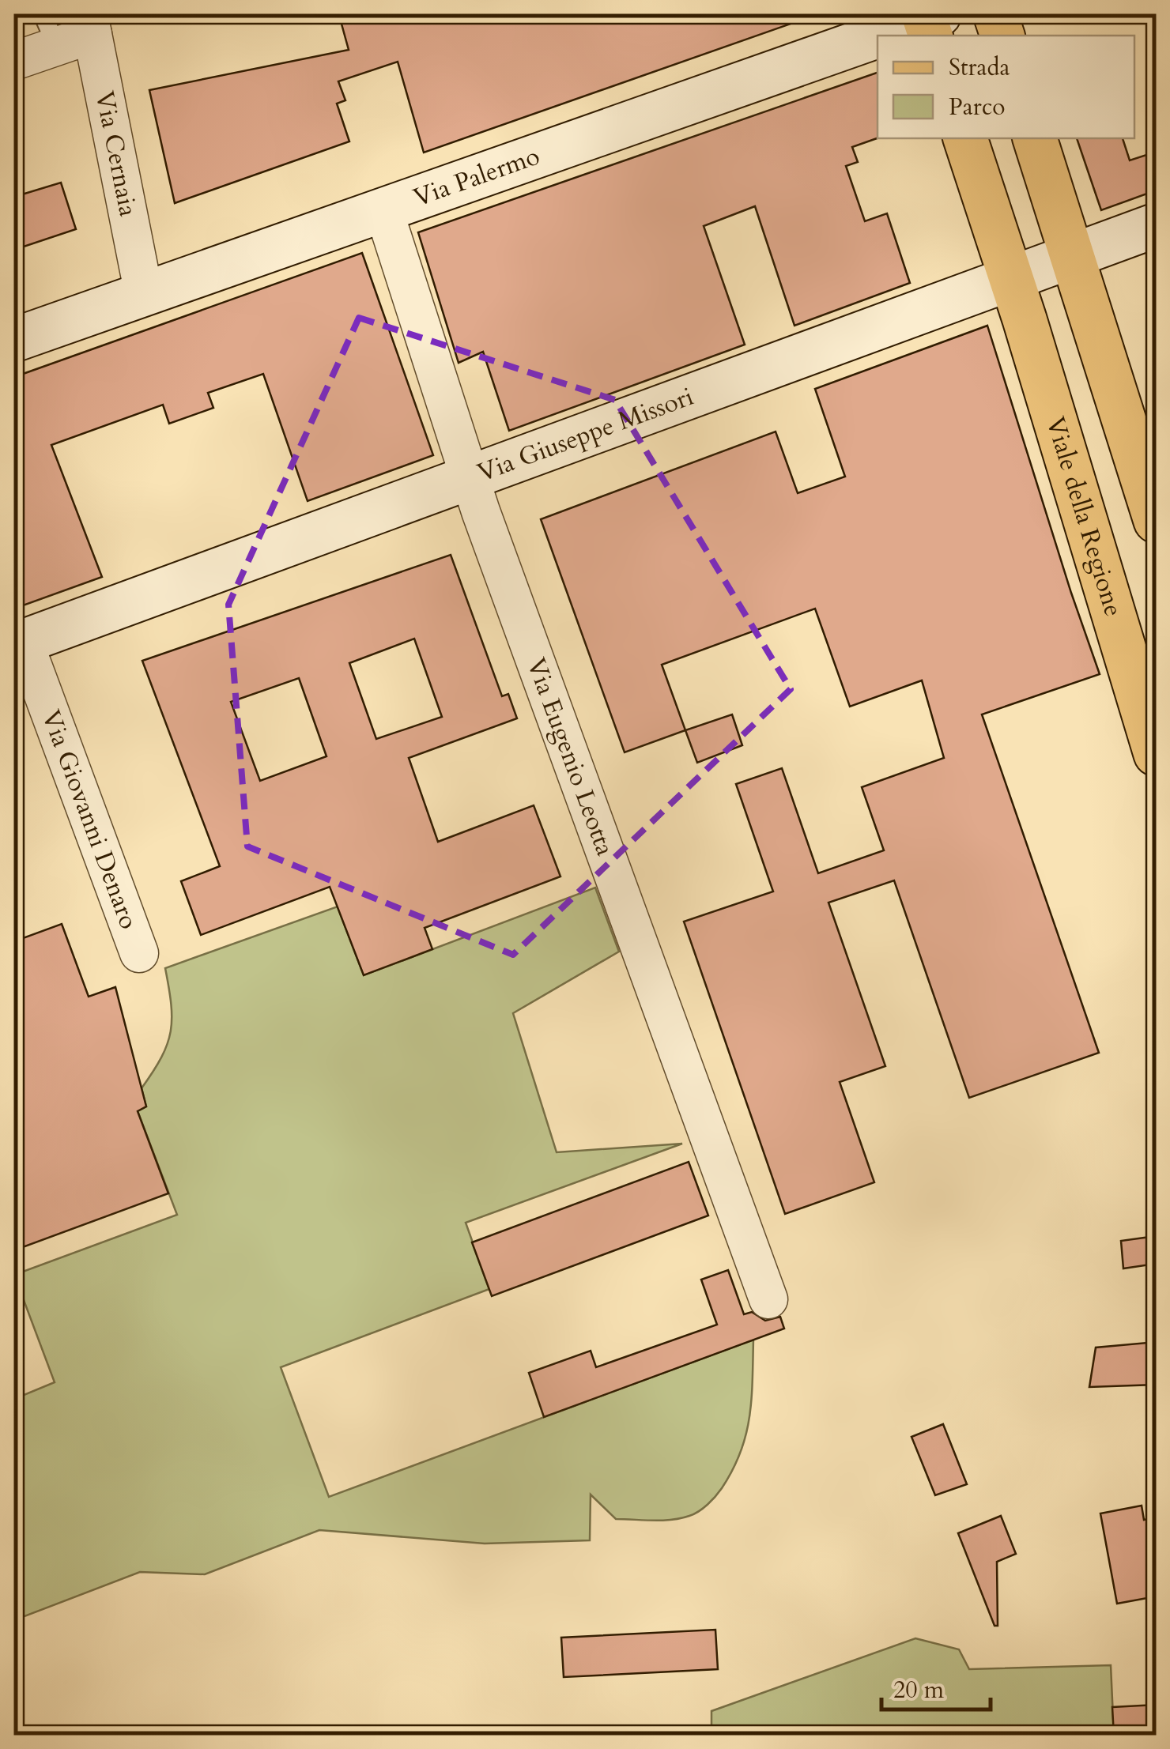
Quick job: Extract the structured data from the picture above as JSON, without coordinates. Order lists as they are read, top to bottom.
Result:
{
  "streets": {
    "main road": ["Via Palermo", "Via Giuseppe Missori", "Viale della Regione"],
    "street": ["Via Cernaia", "Via Eugenio Leotta", "Via Giovanni Denaro"]
  },
  "crossings": [
    ["Via Cernaia", "Via Palermo"],
    ["Via Palermo", "Via Eugenio Leotta"],
    ["Via Giuseppe Missori", "Viale della Regione"],
    ["Via Giuseppe Missori", "Via Eugenio Leotta"],
    ["Via Giuseppe Missori", "Via Giovanni Denaro"]
  ],
  "legend": ["Strada", "Parco"],
  "scale_bar": "20 m"
}
